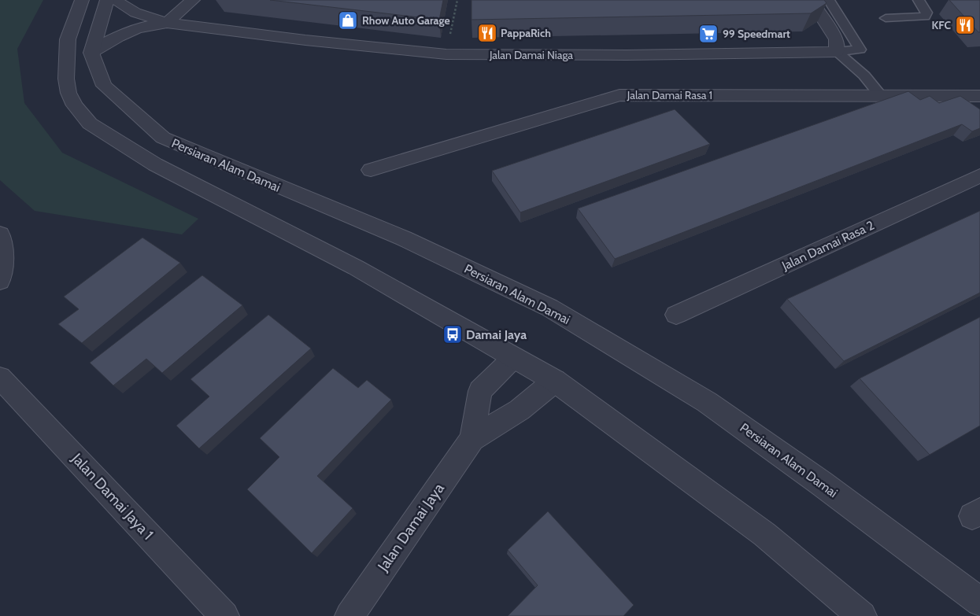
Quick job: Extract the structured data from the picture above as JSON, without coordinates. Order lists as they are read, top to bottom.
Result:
{
  "streets": {
    "street": [
      "Jalan Damai Niaga",
      "Jalan Damai Rasa 1",
      "Persiaran Alam Damai",
      "Jalan Damai Rasa 2",
      "Jalan Damai Jaya 1",
      "Jalan Damai Jaya"
    ]
  },
  "crossings": [
    ["Jalan Damai Niaga", "Persiaran Alam Damai"]
  ],
  "places": {
    "shop": ["Rhow Auto Garage"],
    "restaurant": ["KFC", "PappaRich"],
    "supermarket": ["99 Speedmart"],
    "bus stop": ["Damai Jaya"]
  }
}
